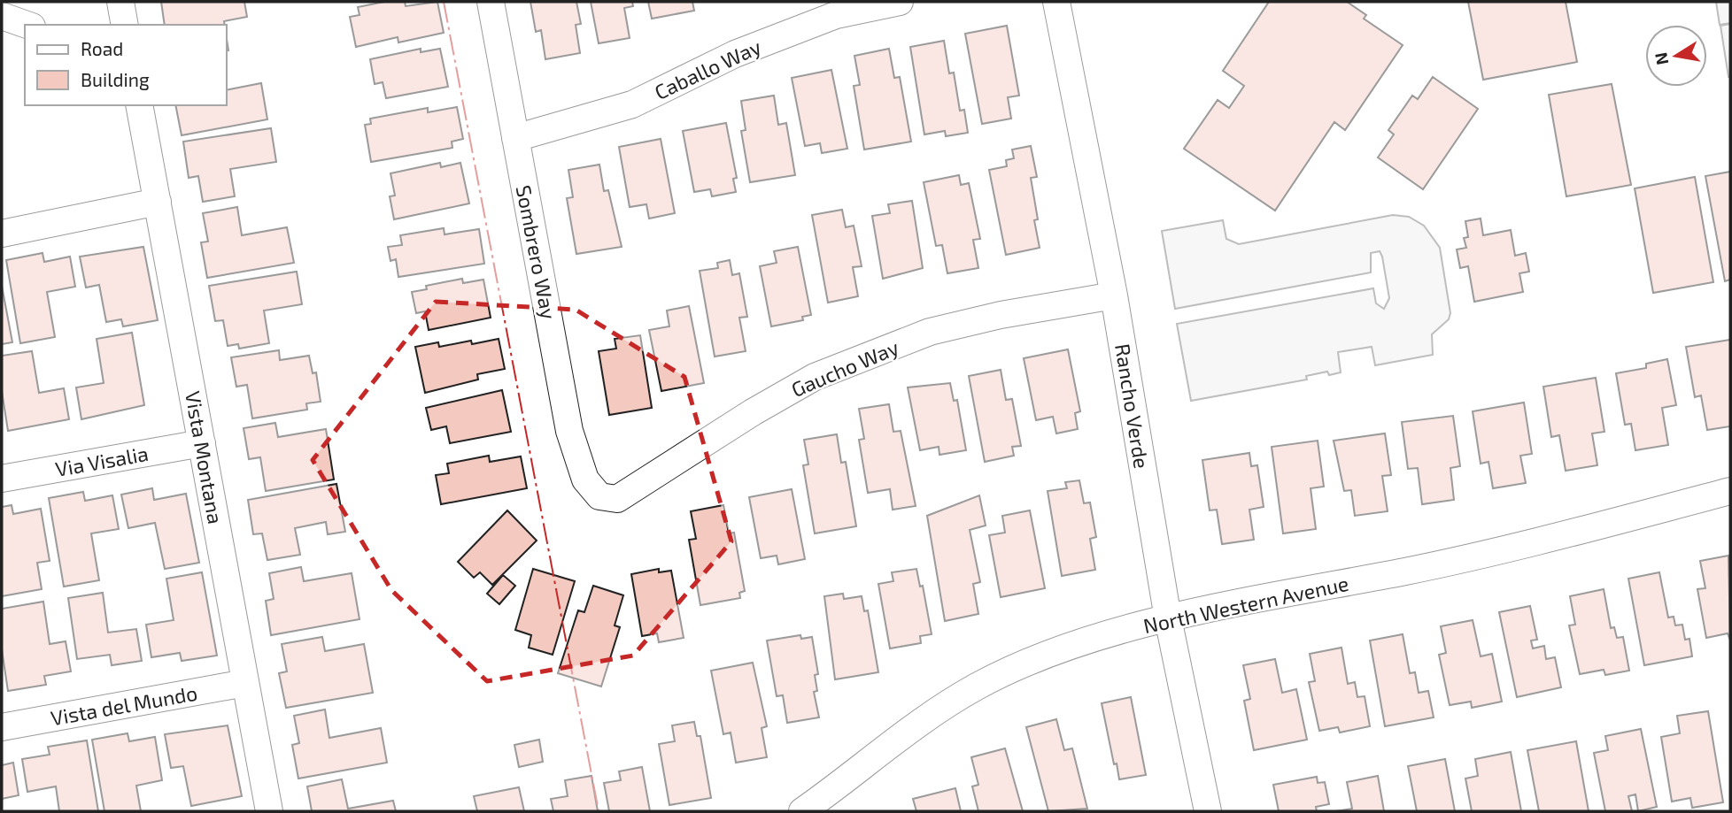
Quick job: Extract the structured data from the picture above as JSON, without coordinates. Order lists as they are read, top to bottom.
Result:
{
  "streets": {
    "street": [
      "Caballo Way",
      "Sombrero Way",
      "Gaucho Way",
      "Rancho Verde",
      "Vista Montana",
      "Via Visalia",
      "North Western Avenue",
      "Vista del Mundo"
    ]
  },
  "crossings": [
    ["Caballo Way", "Sombrero Way"],
    ["Sombrero Way", "Gaucho Way"],
    ["Gaucho Way", "Rancho Verde"],
    ["Rancho Verde", "North Western Avenue"],
    ["Vista Montana", "Via Visalia"],
    ["Vista Montana", "Vista del Mundo"]
  ],
  "legend": ["Road", "Building"],
  "north": "left"
}
